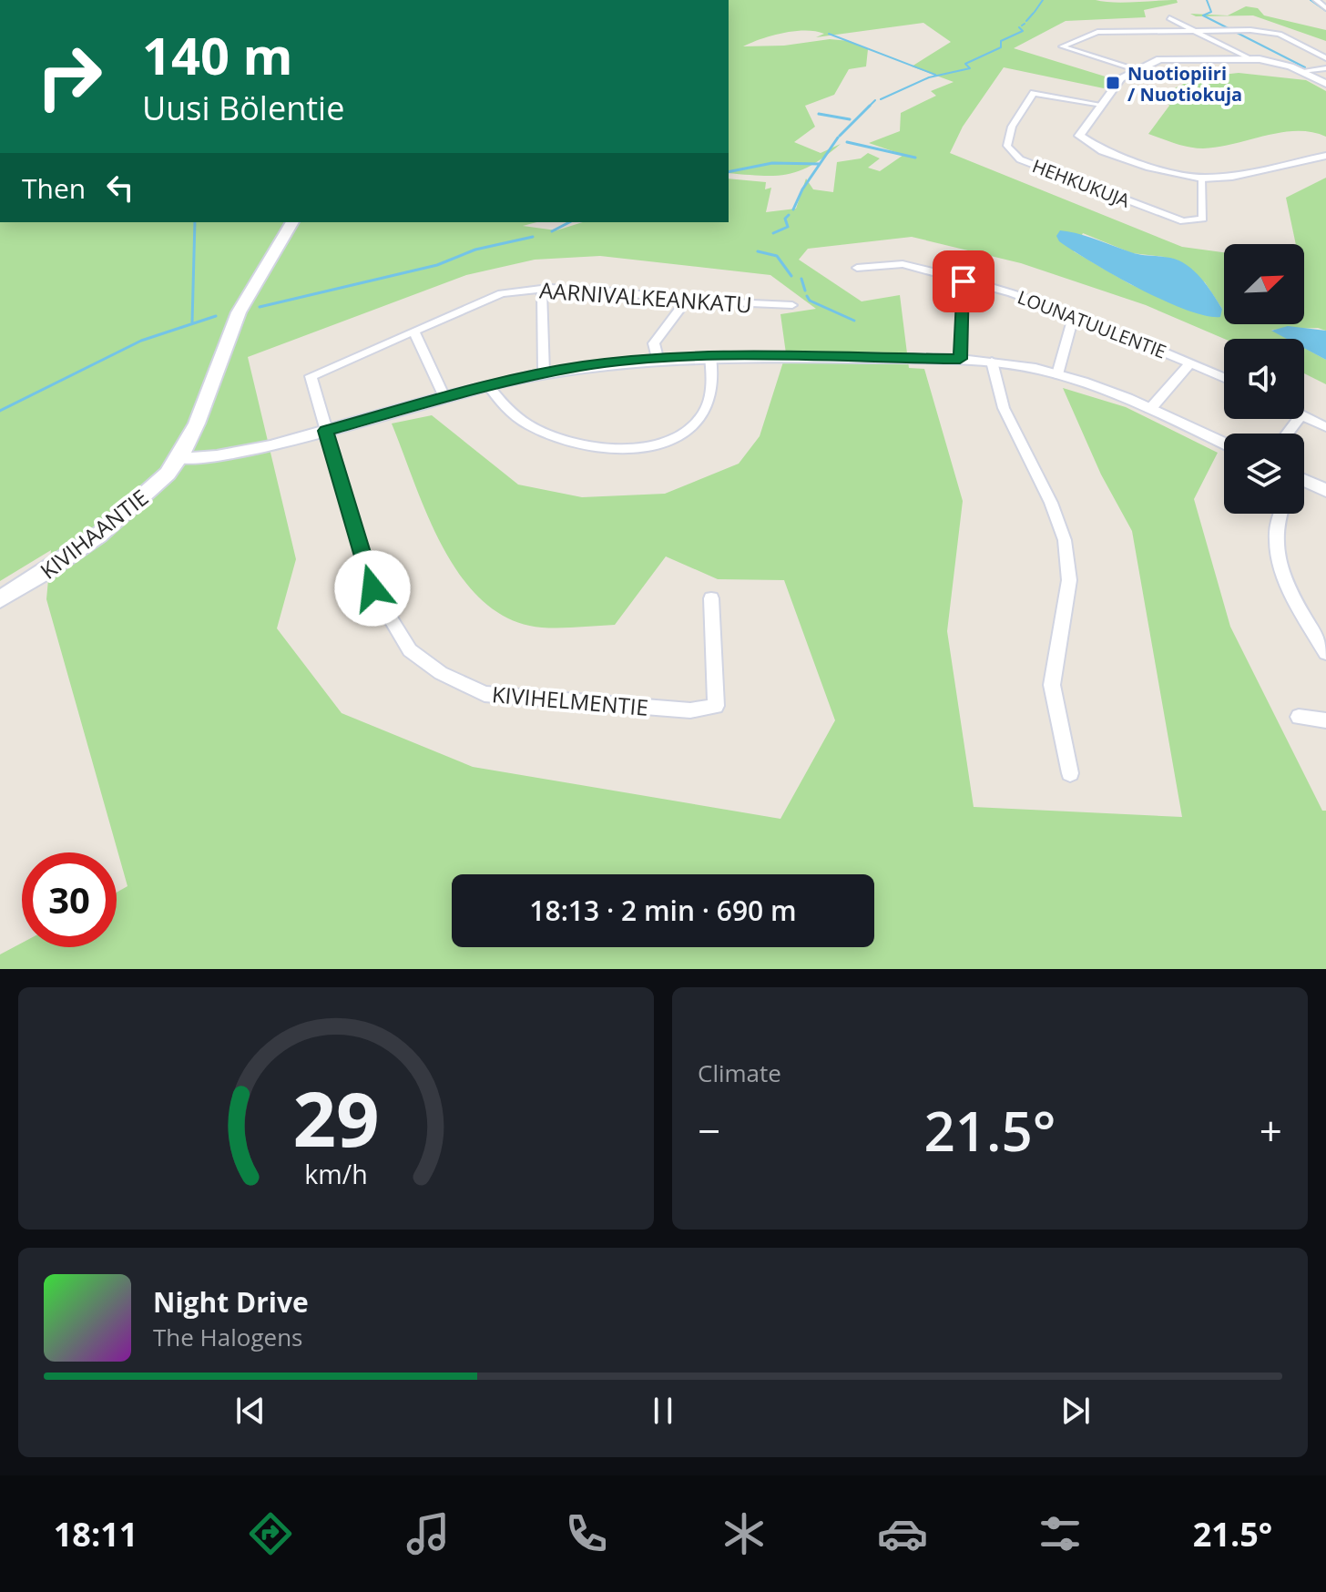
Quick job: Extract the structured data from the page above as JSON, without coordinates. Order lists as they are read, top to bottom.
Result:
{
  "streets": {
    "main road": ["KIVIHAANTIE"],
    "street": [
      "HEHKUKUJA",
      "AARNIVALKEANKATU",
      "LOUNATUULENTIE",
      "KIVIHELMENTIE"
    ]
  },
  "crossings": [
    ["AARNIVALKEANKATU", "KIVIHELMENTIE"]
  ],
  "places": {
    "transit": ["Nuotiopiiri / Nuotiokuja"]
  },
  "north": "top right",
  "page": {
    "turn": ["140 m", "Uusi Bölentie"],
    "then": "Then",
    "limit": "30",
    "trip": "18:13 · 2 min · 690 m",
    "tile": "Climate",
    "heat": ["−", "21.5°", "+"],
    "song": ["Night Drive", "The Halogens"],
    "tabs": ["18:11", "21.5°"],
    "gauge": ["29", "km/h"]
  }
}
